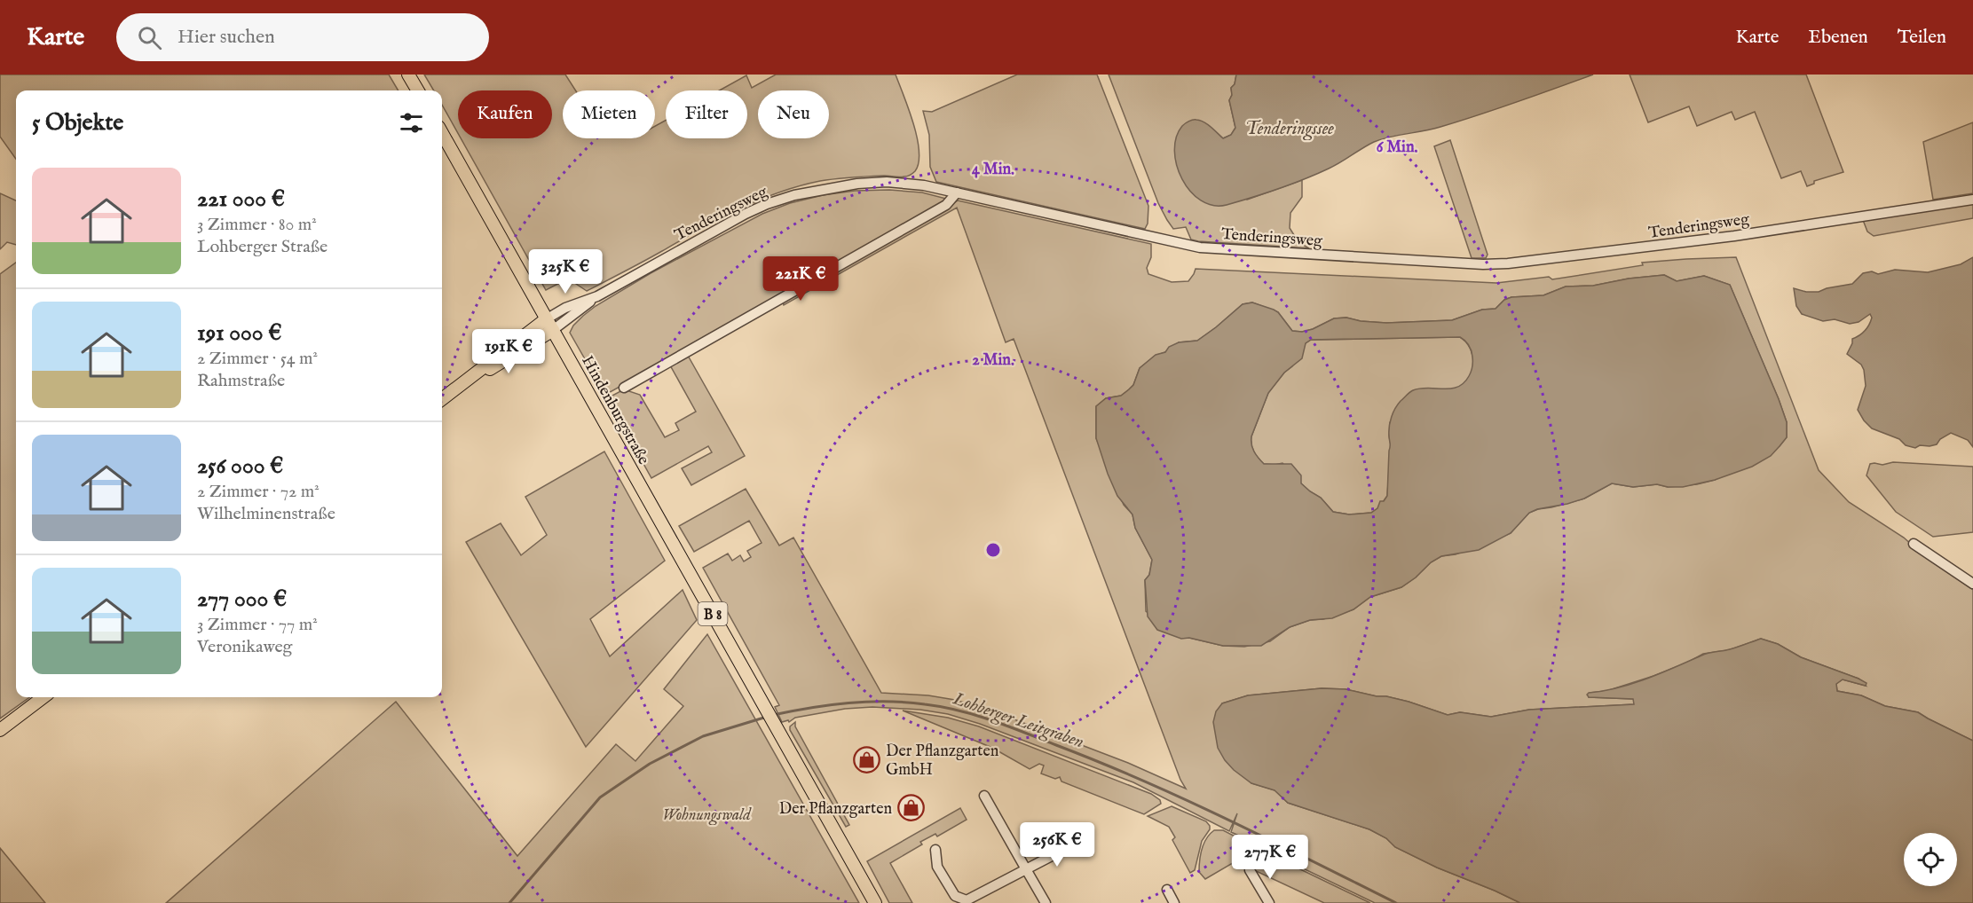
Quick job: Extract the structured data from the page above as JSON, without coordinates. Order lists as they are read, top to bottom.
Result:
{
  "streets": {
    "main road": ["Hindenburgstraße", "B 8"],
    "street": ["Tenderingsweg"]
  },
  "crossings": [
    ["Tenderingsweg", "Hindenburgstraße"]
  ],
  "water": ["Tenderingssee", "Lohberger Leitgraben"],
  "parks": ["Wohnungswald"],
  "places": {
    "shop": ["Der Pflanzgarten GmbH", "Der Pflanzgarten"]
  },
  "page": {
    "header": "Karte",
    "search": "Hier suchen",
    "nav": ["Karte", "Ebenen", "Teilen"],
    "chip": [
      "Kaufen",
      "Mieten",
      "Filter",
      "Neu"
    ],
    "heading": "5 Objekte",
    "list": [
      {
        "name": "221 000 €",
        "note": "3 Zimmer · 80 m² · Lohberger Straße"
      },
      {
        "name": "191 000 €",
        "note": "2 Zimmer · 54 m² · Rahmstraße"
      },
      {
        "name": "256 000 €",
        "note": "2 Zimmer · 72 m² · Wilhelminenstraße"
      },
      {
        "name": "277 000 €",
        "note": "3 Zimmer · 77 m² · Veronikaweg"
      }
    ],
    "price": [
      "325K €",
      "221K €",
      "191K €",
      "256K €",
      "277K €"
    ]
  },
  "rings": ["6 Min.", "4 Min.", "2 Min."]
}
